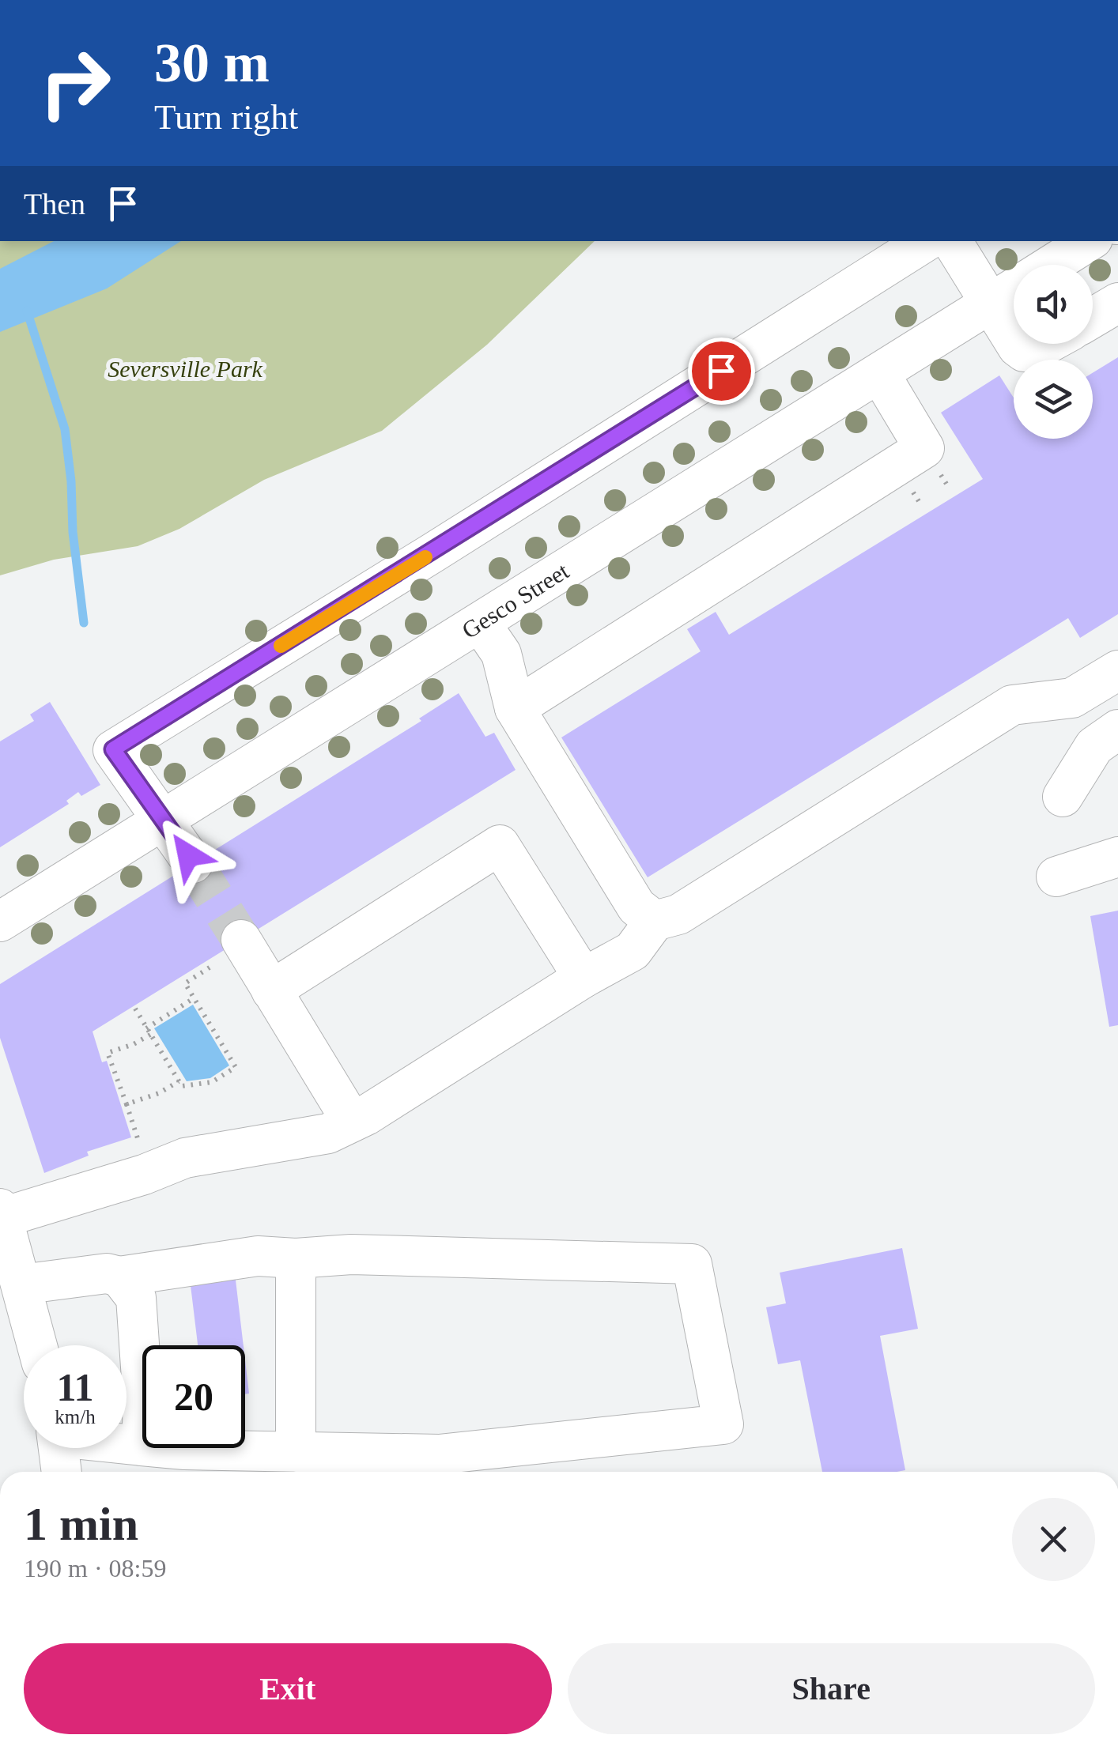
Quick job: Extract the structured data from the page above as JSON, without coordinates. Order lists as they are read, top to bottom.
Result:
{
  "streets": {
    "street": ["Gesco Street"]
  },
  "parks": ["Seversville Park"],
  "page": {
    "turn": ["30 m", "Turn right"],
    "then": "Then",
    "speed": "11 km/h",
    "limit": "20",
    "heading": ["1 min", "190 m · 08:59"],
    "buttons": ["Exit", "Share"]
  }
}
